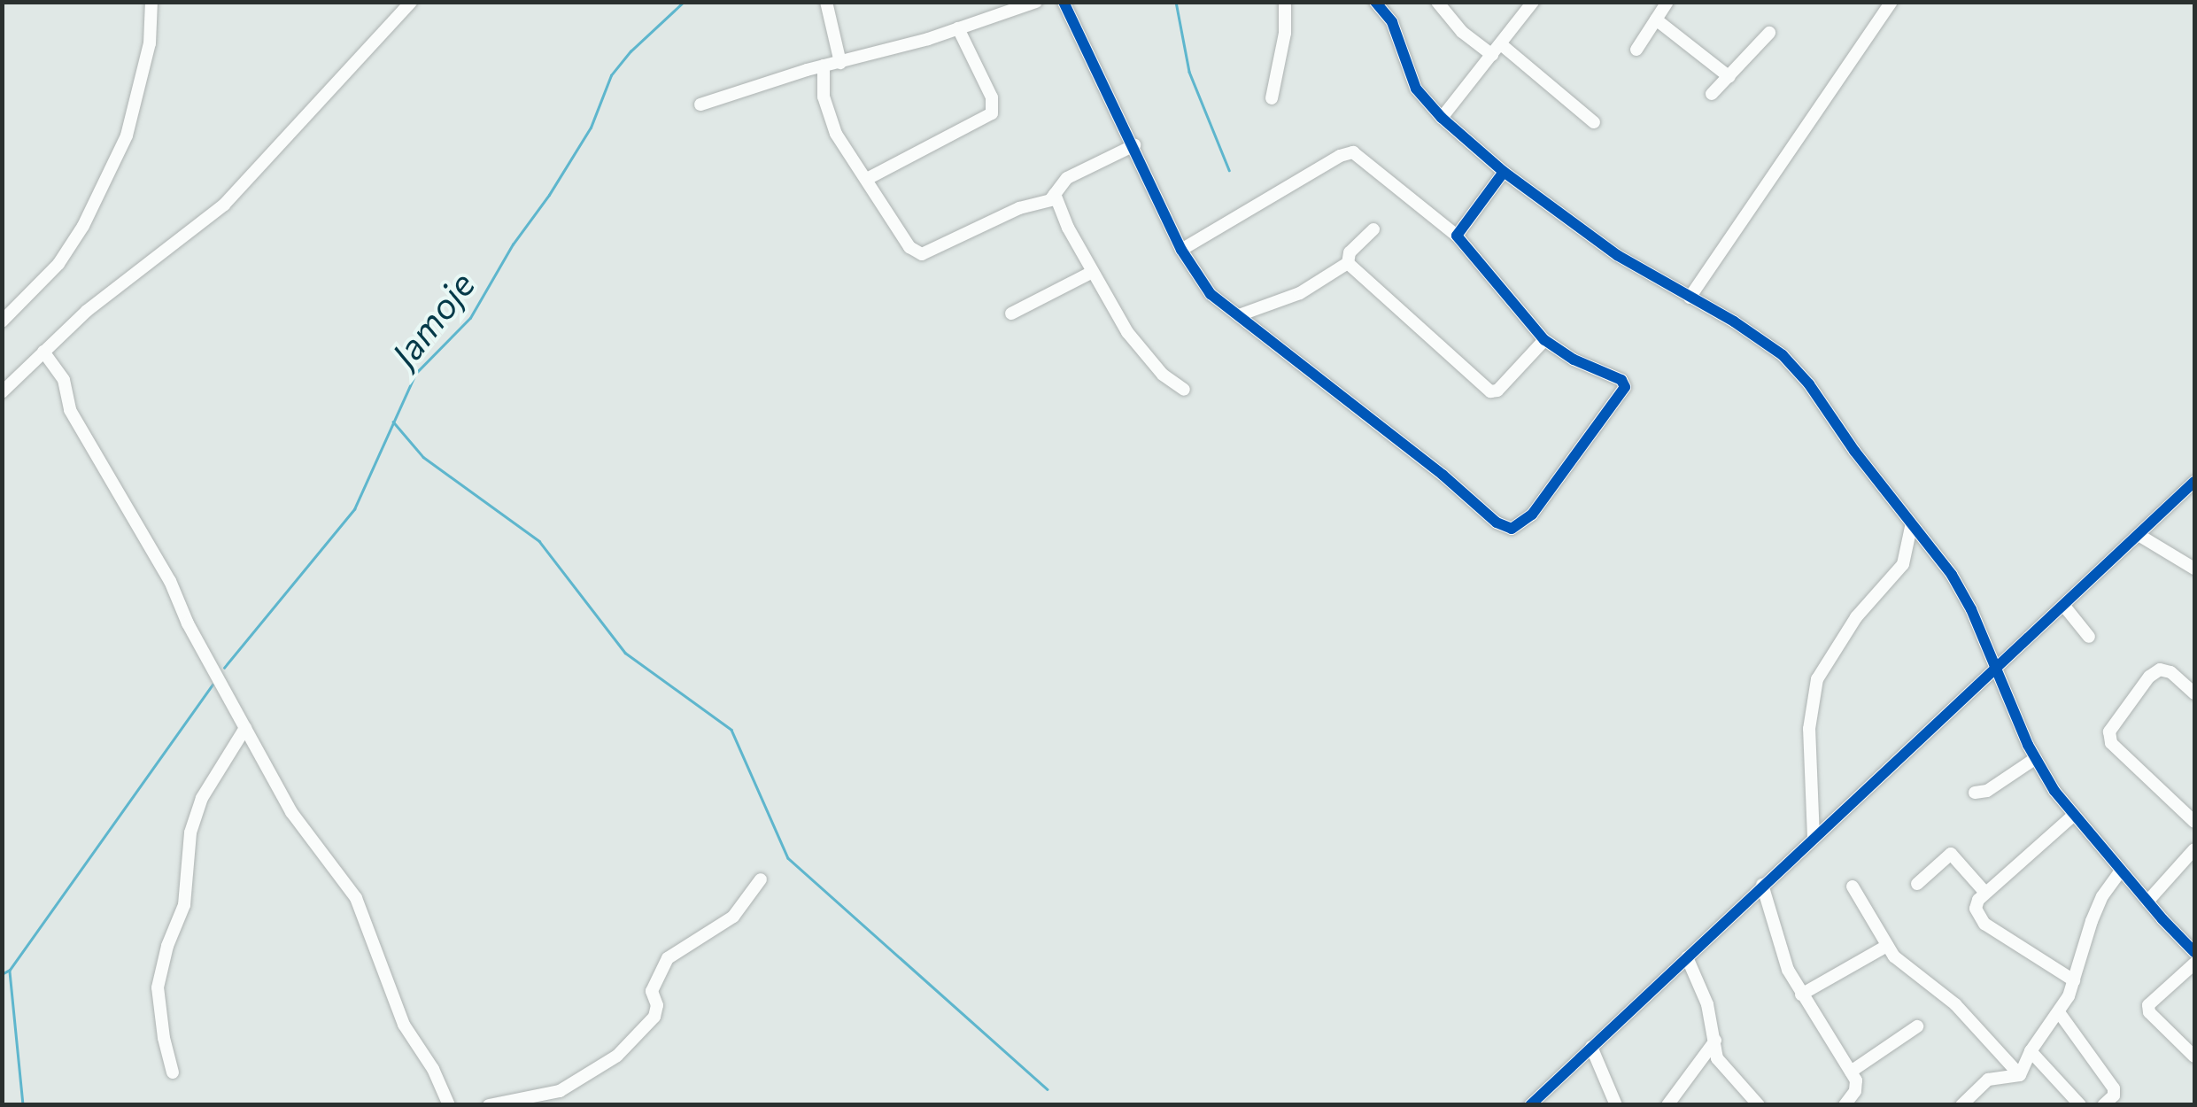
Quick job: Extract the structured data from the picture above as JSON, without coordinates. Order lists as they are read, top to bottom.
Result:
{
  "water": ["Jamoje"]
}
